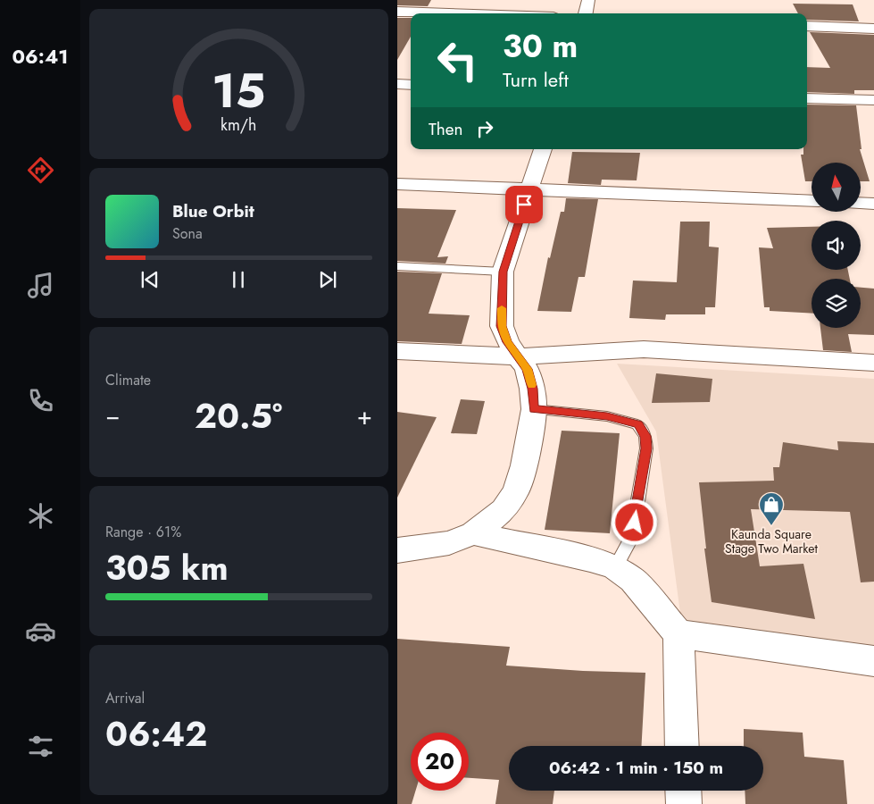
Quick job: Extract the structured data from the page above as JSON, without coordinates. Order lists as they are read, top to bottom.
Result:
{
  "places": {
    "shop": ["Kaunda Square Stage Two Market"]
  },
  "north": "top",
  "page": {
    "tabs": "06:41",
    "turn": ["30 m", "Turn left"],
    "then": "Then",
    "song": ["Blue Orbit", "Sona"],
    "tile": [
      "Climate",
      ["Range · 61%", "305 km"],
      ["Arrival", "06:42"]
    ],
    "heat": ["−", "20.5°", "+"],
    "limit": "20",
    "trip": "06:42 · 1 min · 150 m",
    "gauge": ["15", "km/h"]
  }
}
